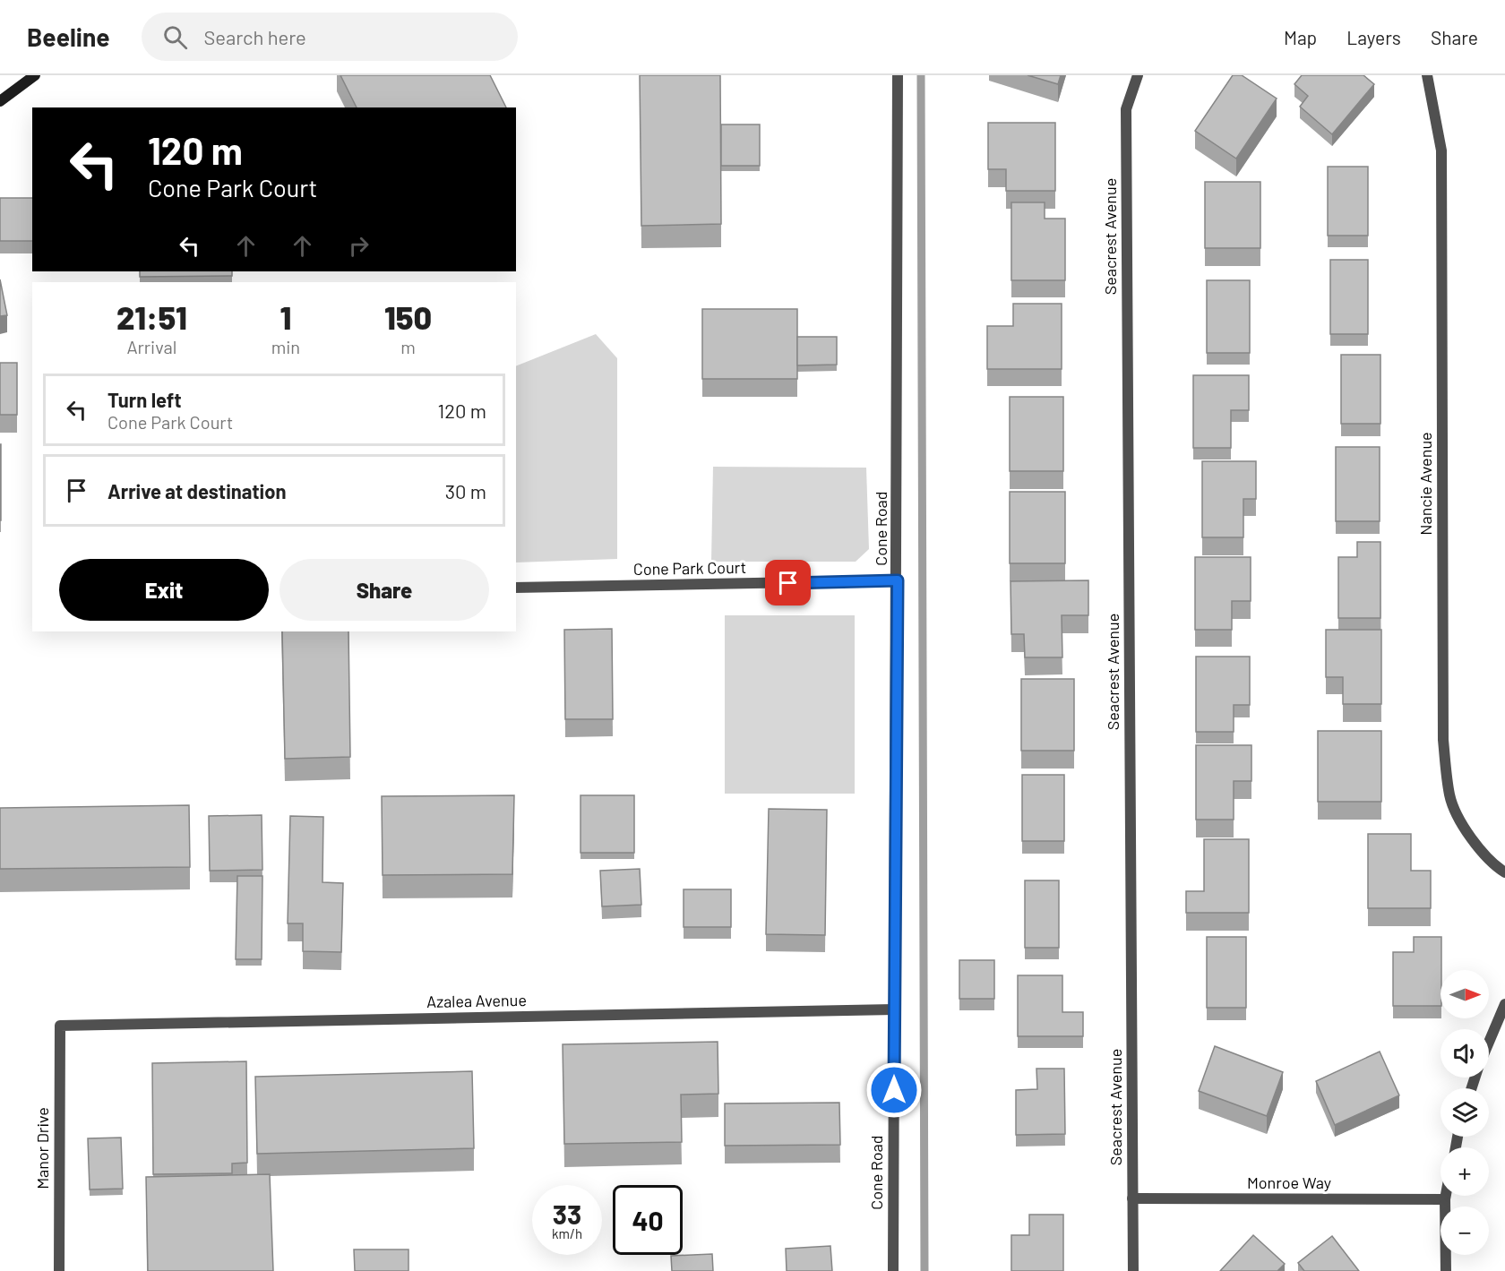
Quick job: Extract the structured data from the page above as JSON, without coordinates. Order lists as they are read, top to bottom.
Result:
{
  "streets": {
    "street": [
      "Seacrest Avenue",
      "Nancie Avenue",
      "Cone Road",
      "Cone Park Court",
      "Azalea Avenue",
      "Manor Drive",
      "Monroe Way"
    ]
  },
  "crossings": [
    ["Seacrest Avenue", "Monroe Way"],
    ["Cone Road", "Cone Park Court"],
    ["Cone Road", "Azalea Avenue"],
    ["Azalea Avenue", "Manor Drive"]
  ],
  "north": "right",
  "page": {
    "header": "Beeline",
    "search": "Search here",
    "nav": ["Map", "Layers", "Share"],
    "turn": ["120 m", "Cone Park Court"],
    "eta": [
      "21:51",
      "Arrival",
      "1",
      "min",
      "150",
      "m"
    ],
    "list": [
      {
        "name": "Turn left",
        "note": "Cone Park Court",
        "value": "120 m"
      },
      {
        "name": "Arrive at destination",
        "value": "30 m"
      }
    ],
    "buttons": ["Exit", "Share"],
    "map_buttons": ["+", "−"],
    "speed": "33 km/h",
    "limit": "40"
  }
}
